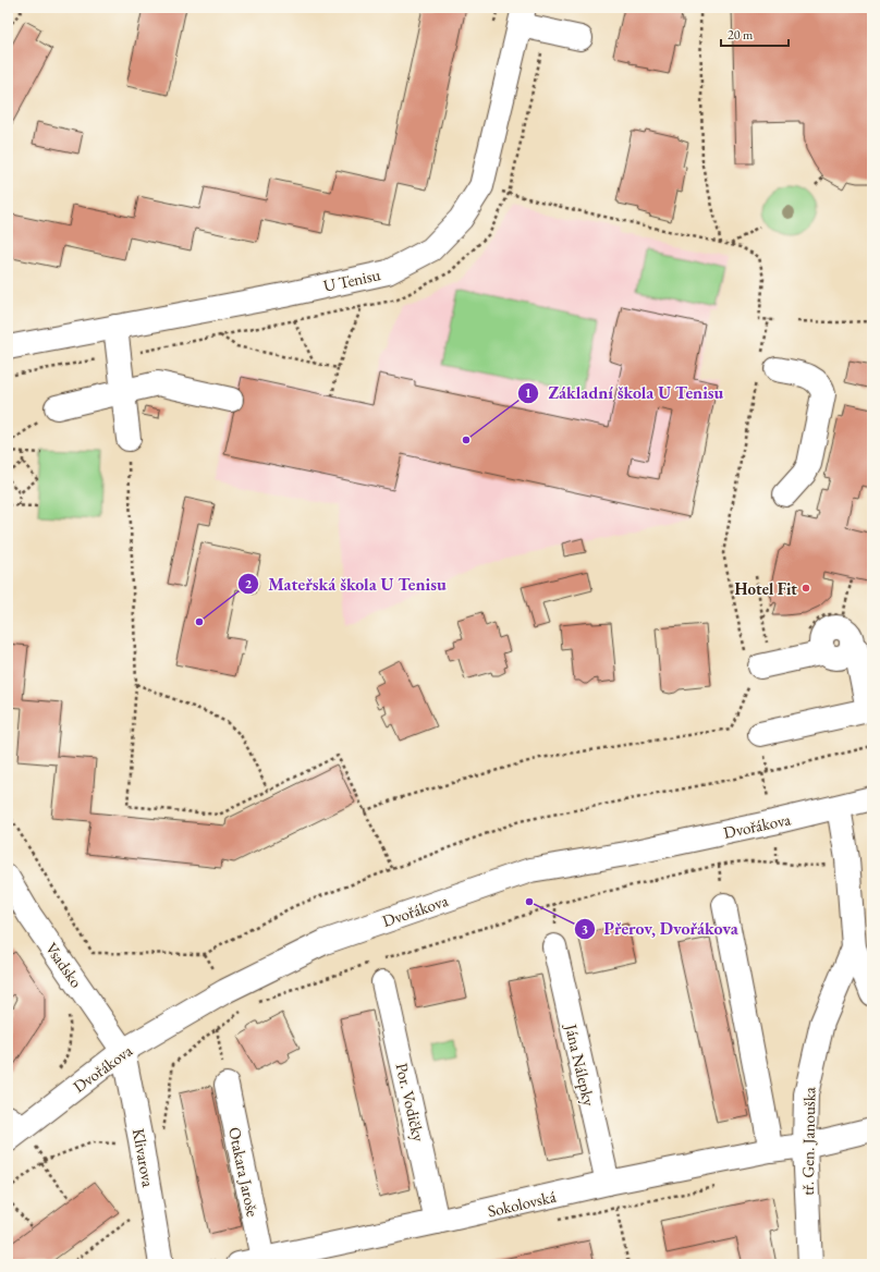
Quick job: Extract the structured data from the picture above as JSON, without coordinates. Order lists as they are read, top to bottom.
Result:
{
  "streets": {
    "street": [
      "U Tenisu",
      "Dvořákova",
      "Vsadsko",
      "Jána Nálepky",
      "Por. Vodičky",
      "tř. Gen. Janouška",
      "Klivarova",
      "Otakara Jaroše",
      "Sokolovská"
    ]
  },
  "crossings": [
    ["Dvořákova", "Vsadsko"],
    ["Dvořákova", "tř. Gen. Janouška"],
    ["Dvořákova", "Klivarova"],
    ["Vsadsko", "Klivarova"],
    ["Jána Nálepky", "Sokolovská"],
    ["Por. Vodičky", "Sokolovská"],
    ["tř. Gen. Janouška", "Sokolovská"],
    ["Otakara Jaroše", "Sokolovská"]
  ],
  "places": [
    "Základní škola U Tenisu",
    "Hotel Fit",
    "Mateřská škola U Tenisu",
    "Přerov, Dvořákova"
  ],
  "scale_bar": "20 m"
}
